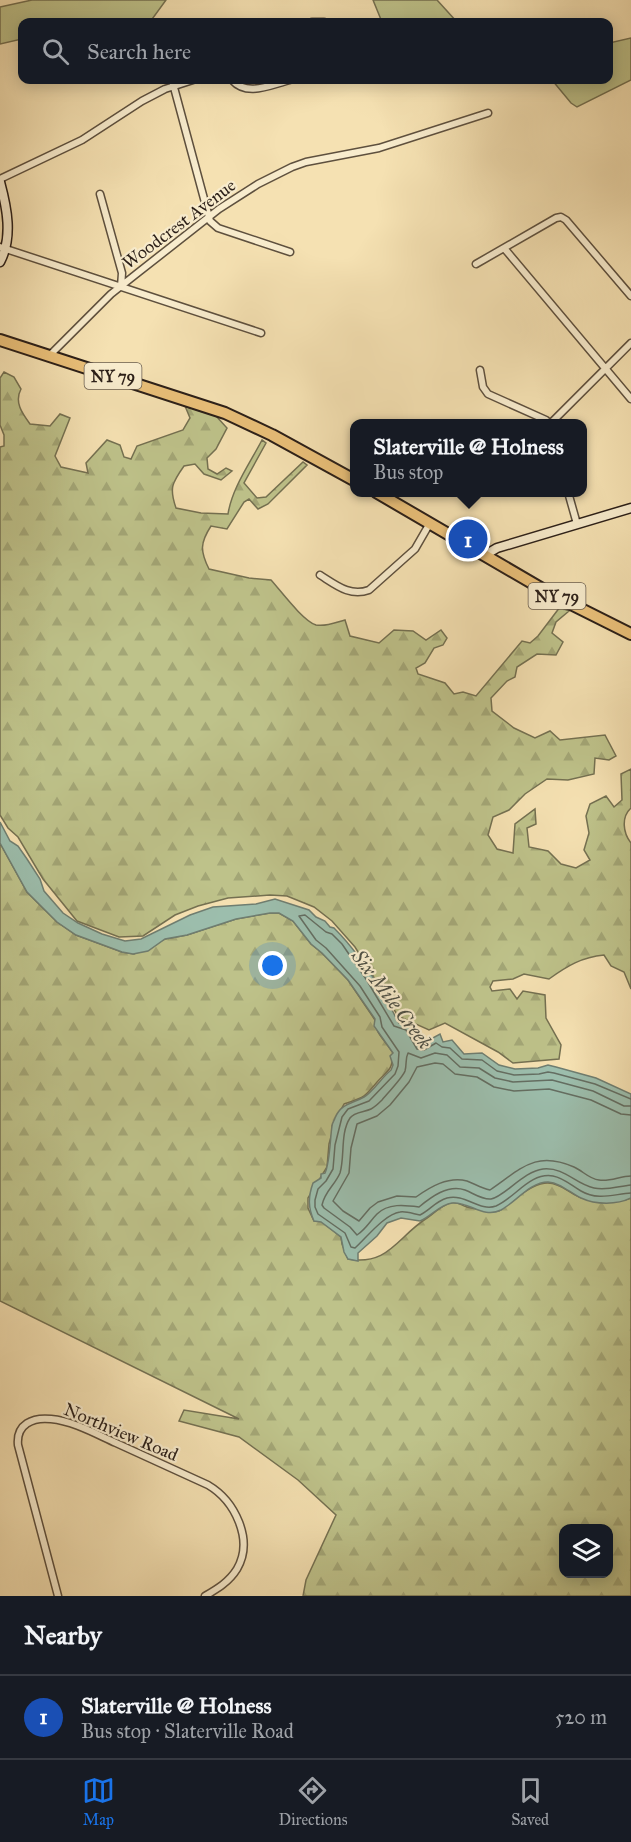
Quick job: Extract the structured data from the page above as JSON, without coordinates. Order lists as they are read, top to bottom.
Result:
{
  "streets": {
    "highway": ["NY 79"],
    "street": ["Woodcrest Avenue", "Northview Road"]
  },
  "crossings": [
    ["Woodcrest Avenue", "NY 79"]
  ],
  "water": ["Six Mile Creek"],
  "page": {
    "search": "Search here",
    "popup": ["Slaterville @ Holness", "Bus stop"],
    "pins": "1",
    "heading": "Nearby",
    "list": [
      {
        "mark": "1",
        "name": "Slaterville @ Holness",
        "note": "Bus stop · Slaterville Road",
        "value": "520 m"
      }
    ],
    "nav": ["Map", "Directions", "Saved"]
  }
}
